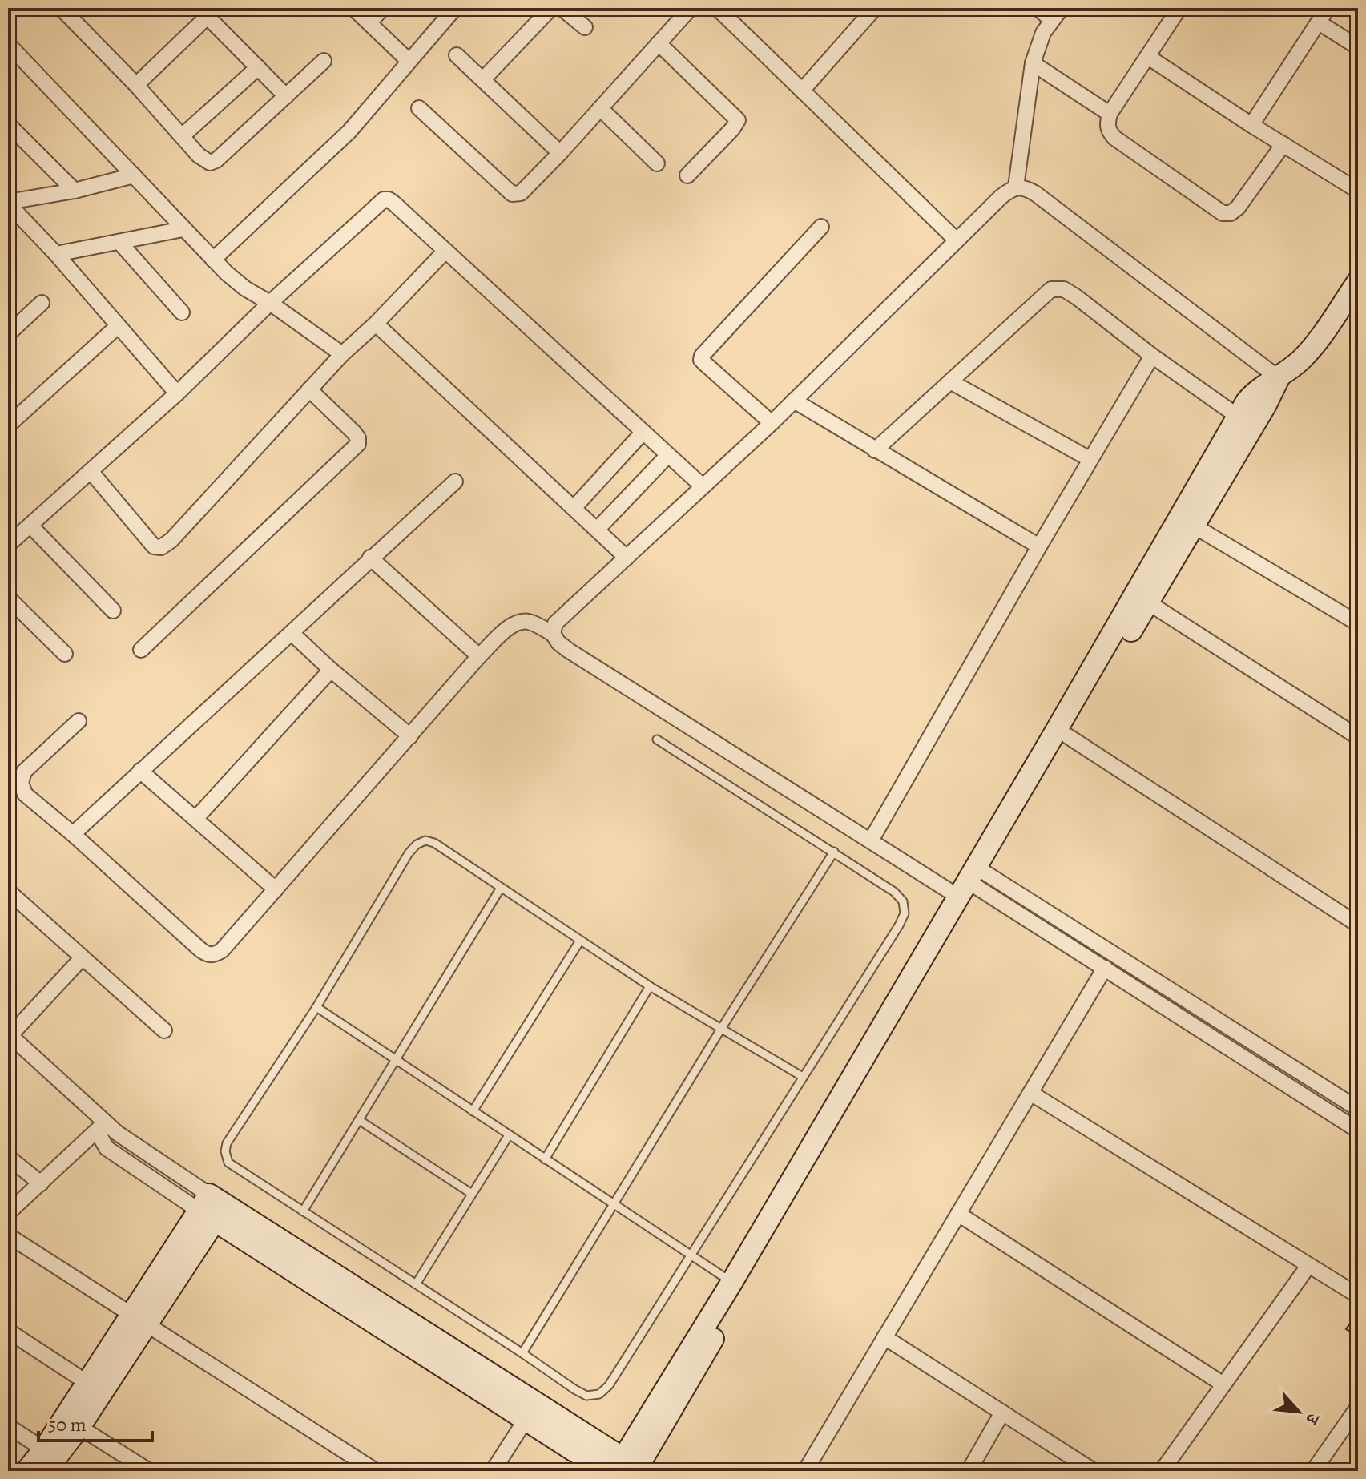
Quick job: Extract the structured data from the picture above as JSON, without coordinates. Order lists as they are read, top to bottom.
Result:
{
  "scale_bar": "50 m",
  "north": "bottom right"
}
